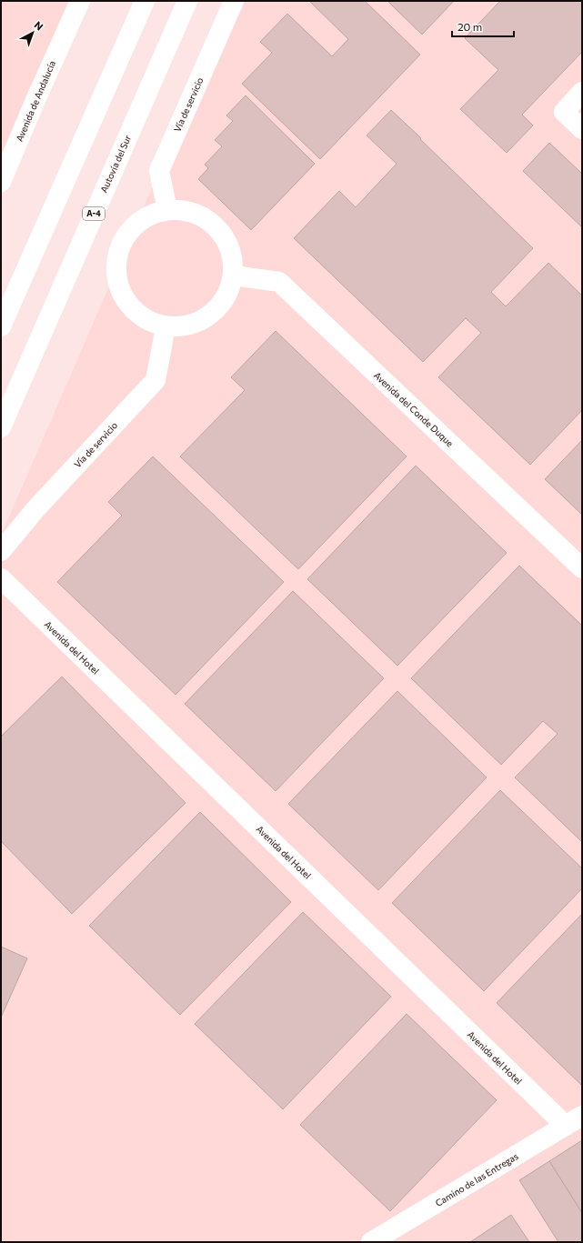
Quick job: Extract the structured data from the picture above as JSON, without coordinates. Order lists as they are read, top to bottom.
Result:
{
  "streets": {
    "main road": [
      "Avenida de Andalucía",
      "Vía de servicio",
      "Autovía del Sur",
      "A-4",
      "Avenida del Conde Duque",
      "Avenida del Hotel",
      "Camino de las Entregas"
    ]
  },
  "crossings": [
    ["Vía de servicio", "Avenida del Conde Duque"],
    ["Avenida del Hotel", "Camino de las Entregas"]
  ],
  "scale_bar": "20 m",
  "north": "top right"
}
